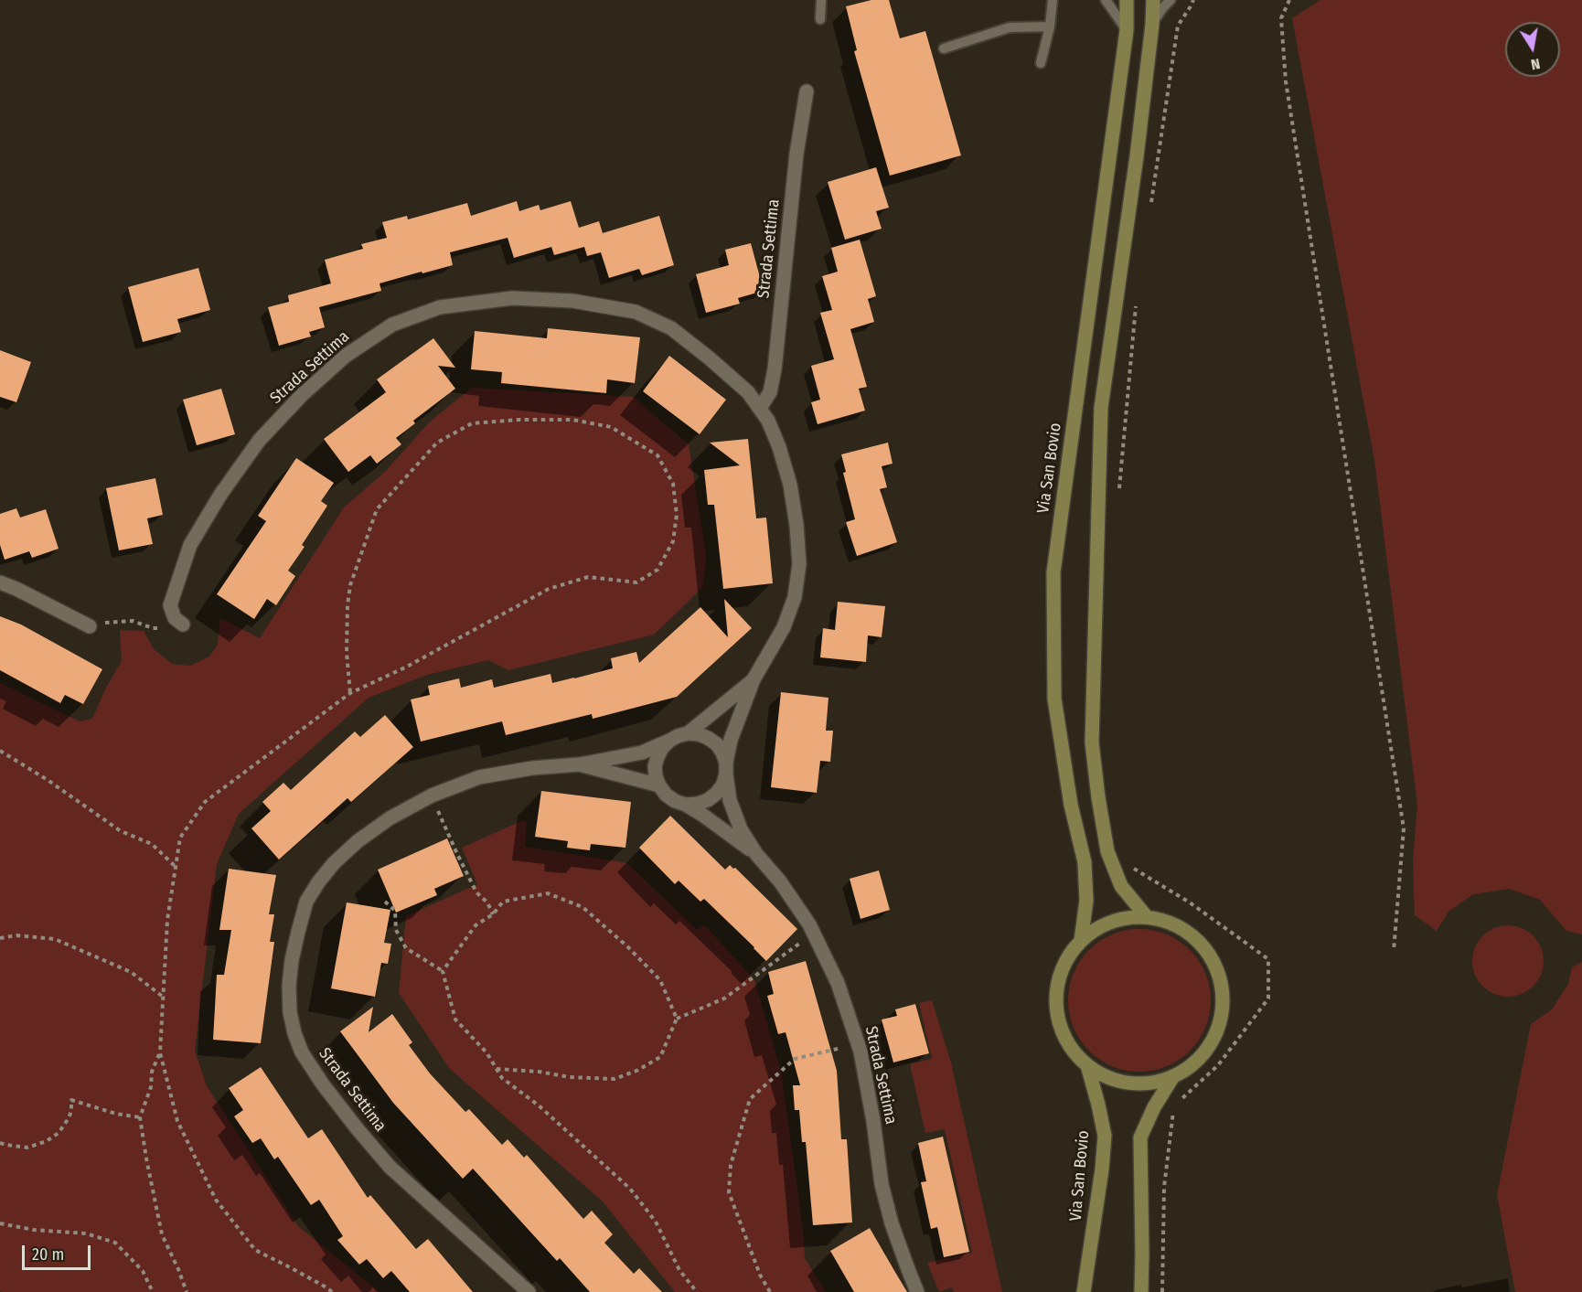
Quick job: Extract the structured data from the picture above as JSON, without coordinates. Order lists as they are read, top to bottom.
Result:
{
  "streets": {
    "main road": ["Via San Bovio"],
    "street": ["Strada Settima"]
  },
  "scale_bar": "20 m",
  "north": "bottom"
}
